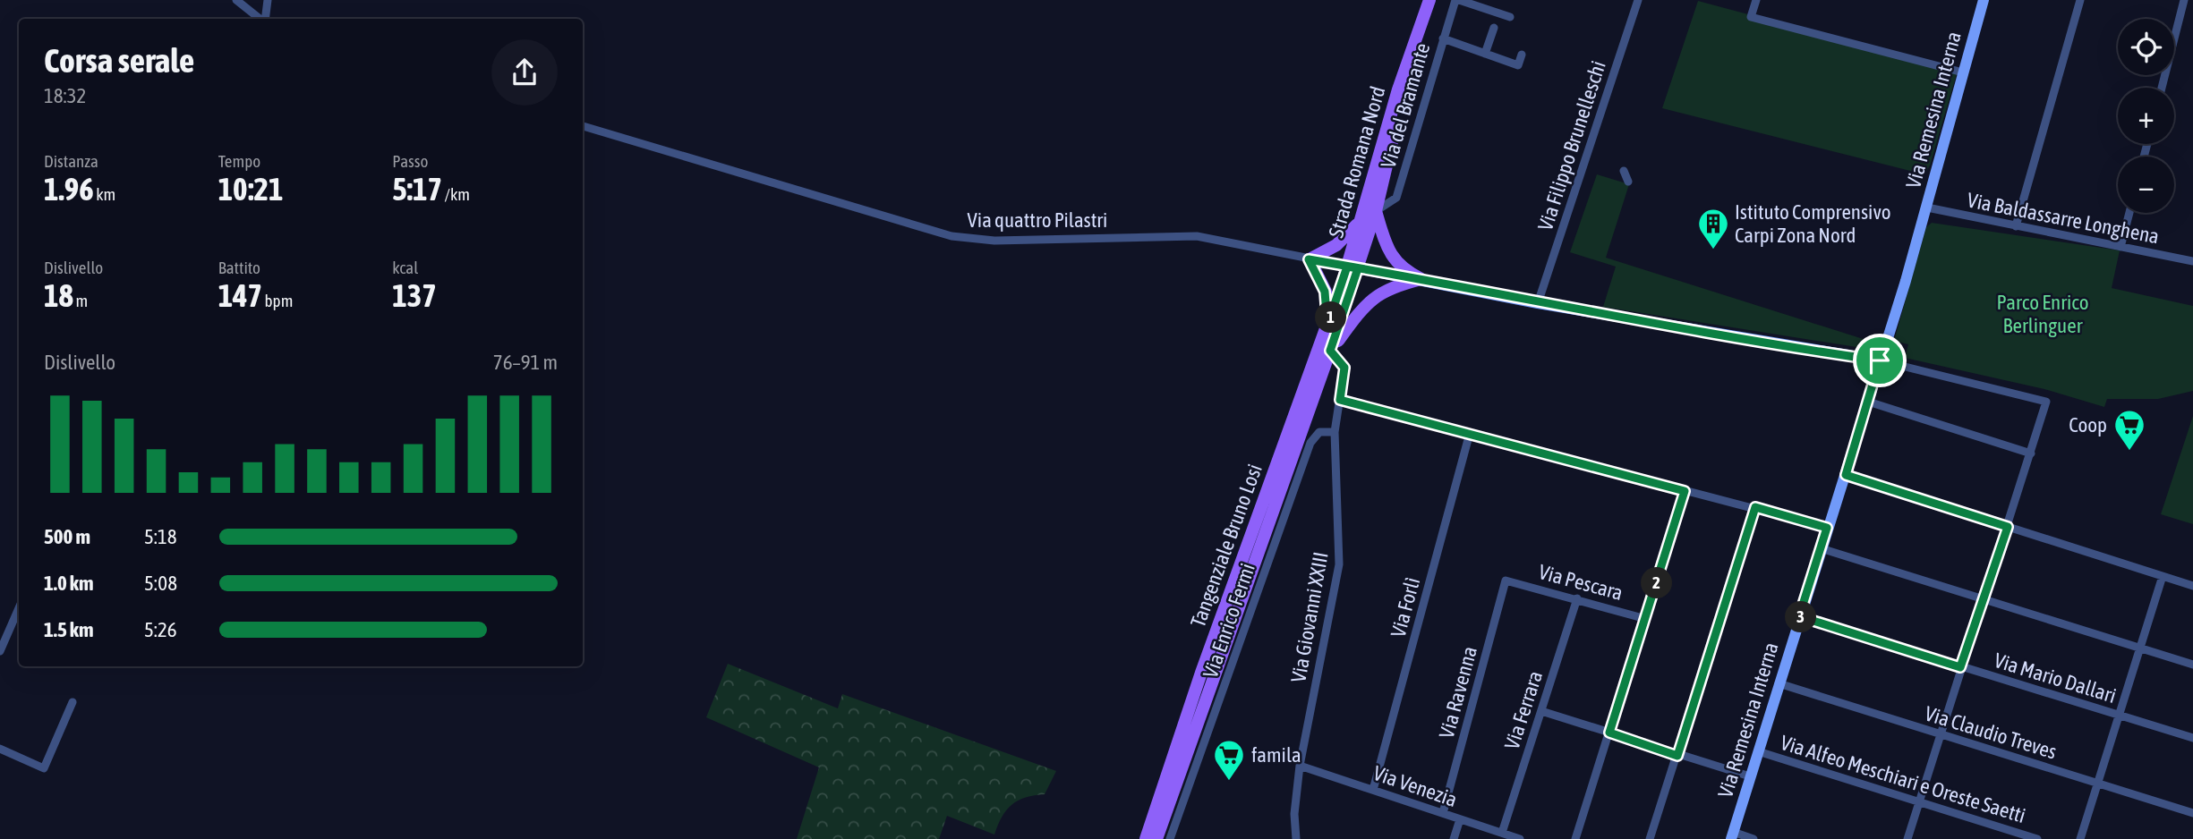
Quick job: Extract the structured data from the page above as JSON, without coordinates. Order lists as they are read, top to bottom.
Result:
{
  "streets": {
    "main road": ["Strada Romana Nord", "Tangenziale Bruno Losi"],
    "street": [
      "Via del Bramante",
      "Via Remesina Interna",
      "Via Filippo Brunelleschi",
      "Via Baldassarre Longhena",
      "Via quattro Pilastri",
      "Via Pescara",
      "Via Forlì",
      "Via Giovanni XXIII",
      "Via Enrico Fermi",
      "Via Mario Dallari",
      "Via Ravenna",
      "Via Ferrara",
      "Via Claudio Treves",
      "Via Alfeo Meschiari e Oreste Saetti",
      "Via Venezia"
    ]
  },
  "crossings": [
    ["Via del Bramante", "Strada Romana Nord"],
    ["Via Remesina Interna", "Via Baldassarre Longhena"],
    ["Via Remesina Interna", "Via Mario Dallari"],
    ["Via Remesina Interna", "Via Claudio Treves"],
    ["Via Remesina Interna", "Via Alfeo Meschiari e Oreste Saetti"],
    ["Strada Romana Nord", "Via quattro Pilastri"],
    ["Strada Romana Nord", "Tangenziale Bruno Losi"],
    ["Via quattro Pilastri", "Tangenziale Bruno Losi"],
    ["Tangenziale Bruno Losi", "Via Giovanni XXIII"],
    ["Via Pescara", "Via Ravenna"],
    ["Via Pescara", "Via Ferrara"],
    ["Via Forlì", "Via Venezia"],
    ["Via Giovanni XXIII", "Via Enrico Fermi"],
    ["Via Giovanni XXIII", "Via Venezia"],
    ["Via Ravenna", "Via Venezia"],
    ["Via Ferrara", "Via Venezia"]
  ],
  "parks": ["Parco Enrico Berlinguer"],
  "places": {
    "building": ["Istituto Comprensivo Carpi Zona Nord"],
    "supermarket": ["Coop", "famila"]
  },
  "page": {
    "map_buttons": ["+", "−"],
    "heading": ["Corsa serale", "18:32"],
    "stats": [
      ["Distanza", "1.96 km"],
      ["Tempo", "10:21"],
      ["Passo", "5:17 /km"],
      ["Dislivello", "18 m"],
      ["Battito", "147 bpm"],
      ["kcal", "137"]
    ],
    "pins": ["1", "2", "3"],
    "chart": ["Dislivello", "76–91 m"],
    "list": [
      {
        "name": "500 m",
        "note": "5:18"
      },
      {
        "name": "1.0 km",
        "note": "5:08"
      },
      {
        "name": "1.5 km",
        "note": "5:26"
      }
    ]
  }
}
